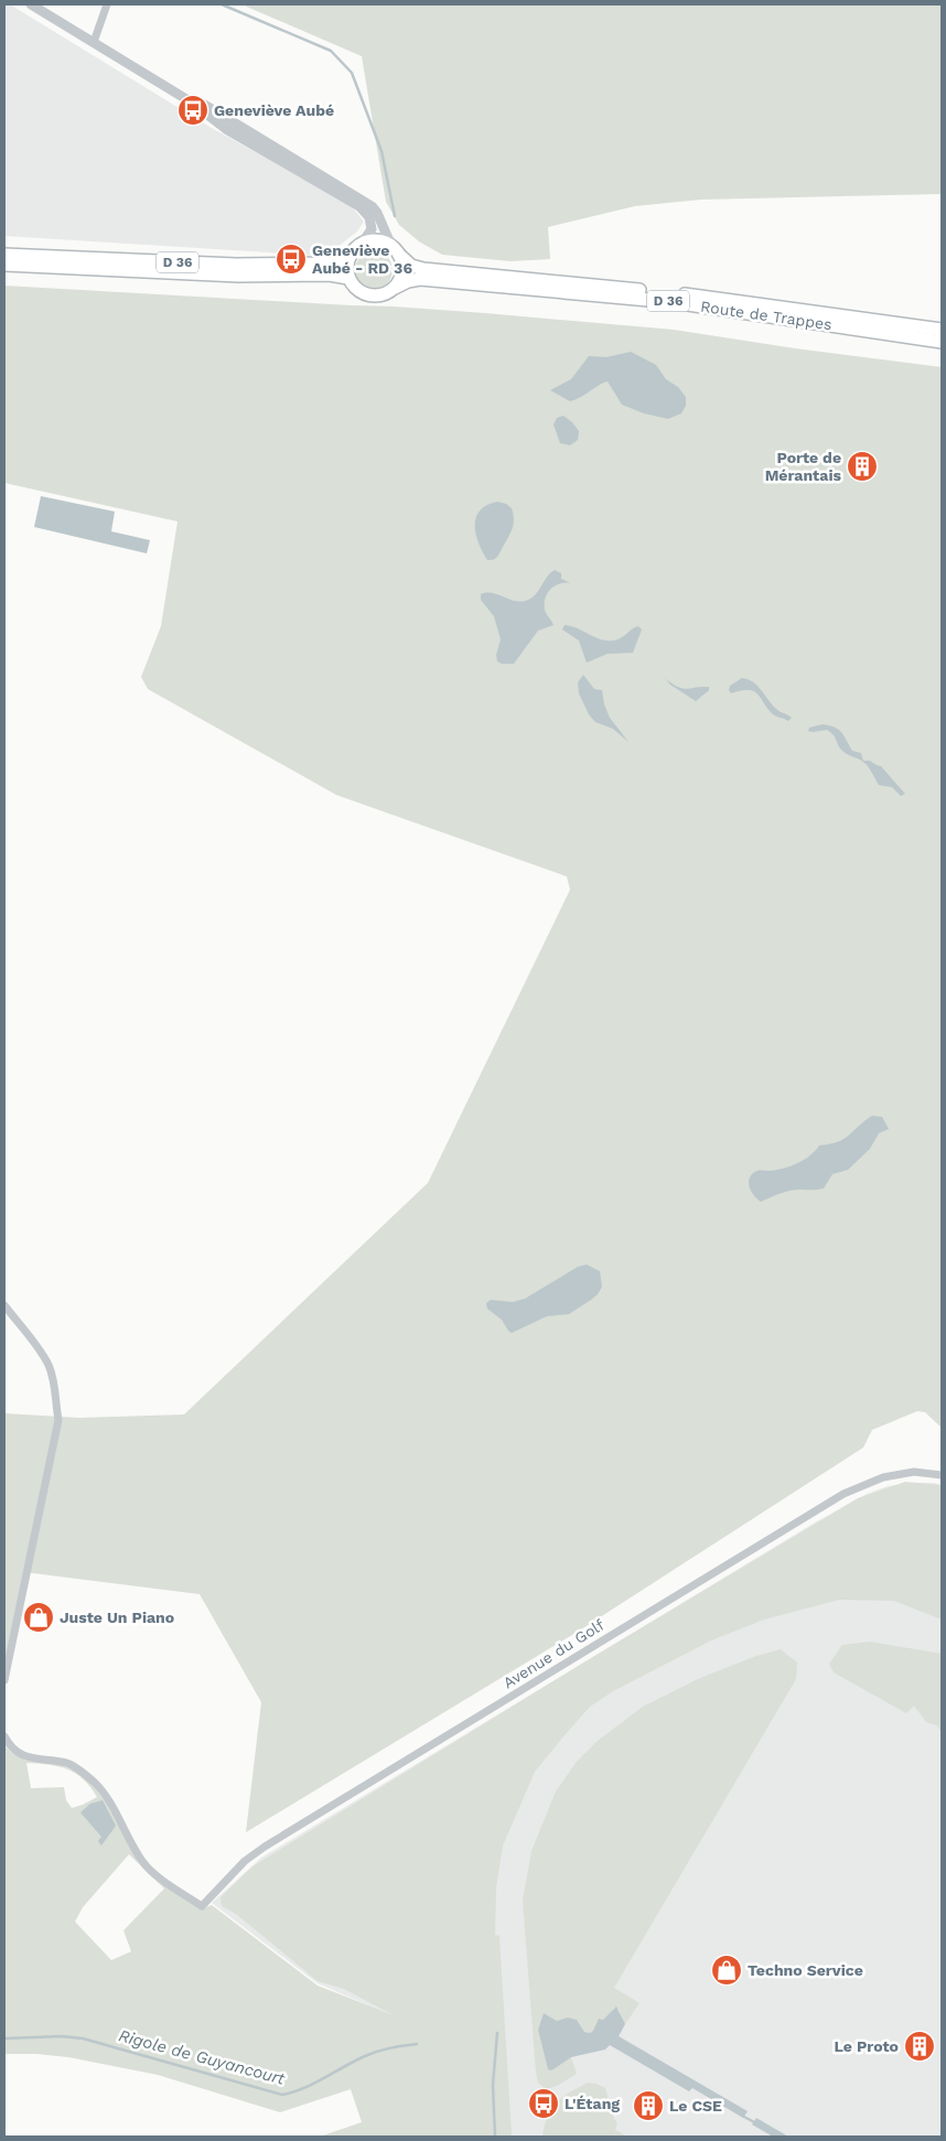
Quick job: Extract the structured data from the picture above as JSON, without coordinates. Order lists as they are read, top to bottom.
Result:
{
  "streets": {
    "main road": ["D 36", "Route de Trappes"],
    "street": ["Avenue du Golf"]
  },
  "crossings": [
    ["D 36", "Route de Trappes"]
  ],
  "water": ["Rigole de Guyancourt"],
  "places": {
    "bus stop": ["Geneviève Aubé", "Geneviève Aubé - RD 36", "L'Étang"],
    "building": ["Porte de Mérantais", "Le Proto", "Le CSE"],
    "shop": ["Juste Un Piano", "Techno Service"]
  }
}
